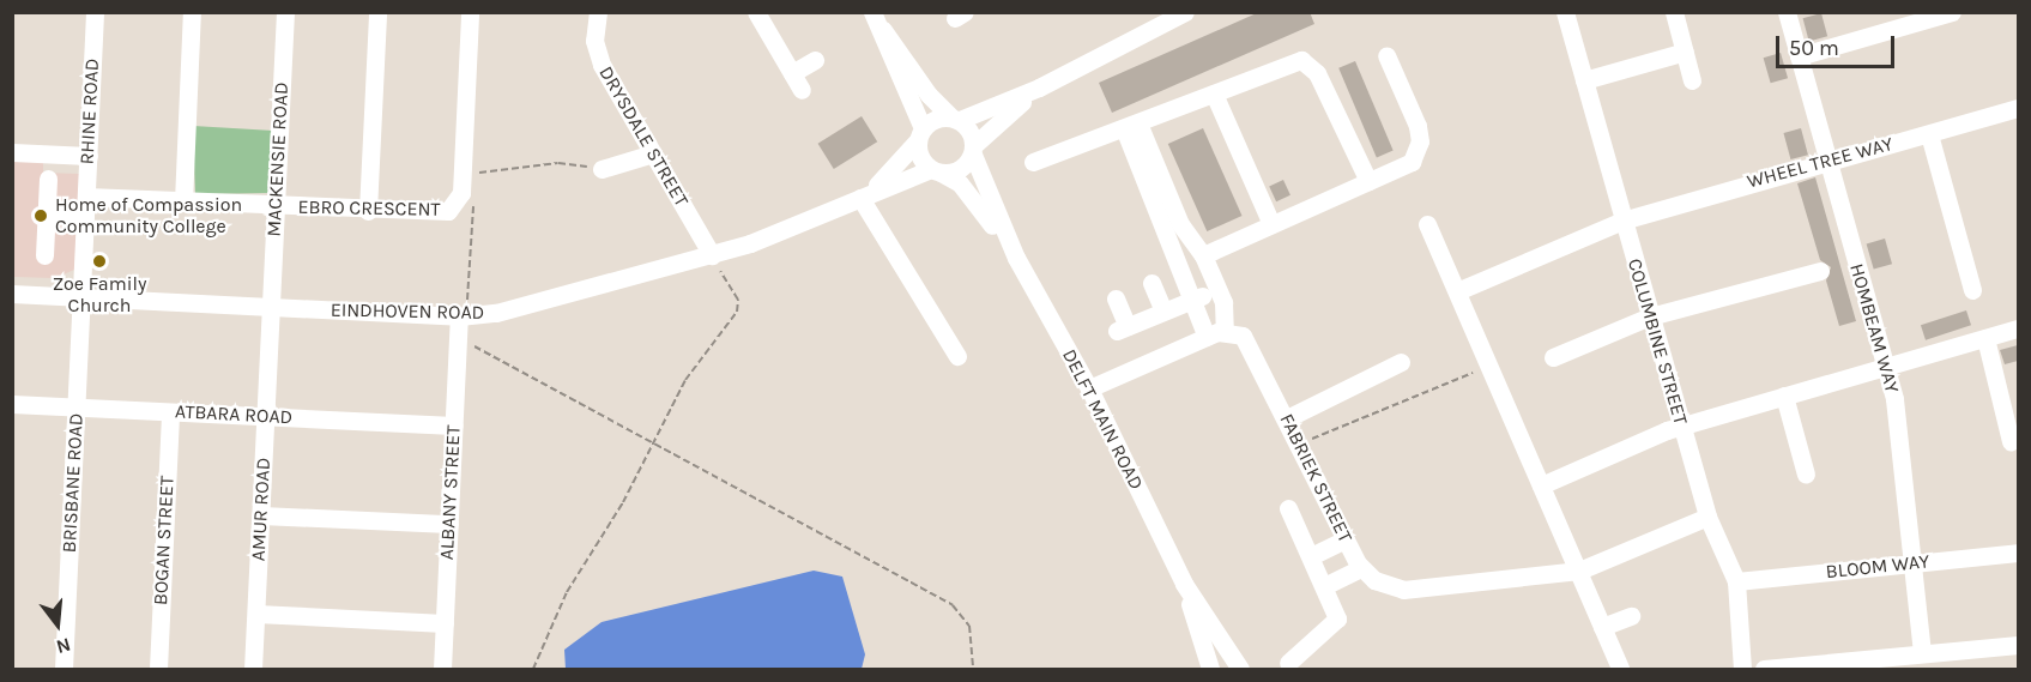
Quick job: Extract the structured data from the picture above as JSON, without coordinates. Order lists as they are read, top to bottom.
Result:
{
  "streets": {
    "street": [
      "RHINE ROAD",
      "DRYSDALE STREET",
      "MACKENSIE ROAD",
      "WHEEL TREE WAY",
      "EBRO CRESCENT",
      "EINDHOVEN ROAD",
      "HOMBEAM WAY",
      "COLUMBINE STREET",
      "ATBARA ROAD",
      "DELFT MAIN ROAD",
      "FABRIEK STREET",
      "BRISBANE ROAD",
      "ALBANY STREET",
      "AMUR ROAD",
      "BOGAN STREET",
      "BLOOM WAY"
    ]
  },
  "crossings": [
    ["RHINE ROAD", "EBRO CRESCENT"],
    ["RHINE ROAD", "EINDHOVEN ROAD"],
    ["RHINE ROAD", "BRISBANE ROAD"],
    ["DRYSDALE STREET", "EINDHOVEN ROAD"],
    ["MACKENSIE ROAD", "EBRO CRESCENT"],
    ["MACKENSIE ROAD", "EINDHOVEN ROAD"],
    ["MACKENSIE ROAD", "AMUR ROAD"],
    ["WHEEL TREE WAY", "HOMBEAM WAY"],
    ["WHEEL TREE WAY", "COLUMBINE STREET"],
    ["EINDHOVEN ROAD", "DELFT MAIN ROAD"],
    ["EINDHOVEN ROAD", "BRISBANE ROAD"],
    ["EINDHOVEN ROAD", "ALBANY STREET"],
    ["EINDHOVEN ROAD", "AMUR ROAD"],
    ["HOMBEAM WAY", "BLOOM WAY"],
    ["COLUMBINE STREET", "BLOOM WAY"],
    ["ATBARA ROAD", "BRISBANE ROAD"],
    ["ATBARA ROAD", "ALBANY STREET"],
    ["ATBARA ROAD", "AMUR ROAD"],
    ["ATBARA ROAD", "BOGAN STREET"]
  ],
  "places": ["Home of Compassion Community College", "Zoe Family Church"],
  "scale_bar": "50 m",
  "north": "bottom"
}
